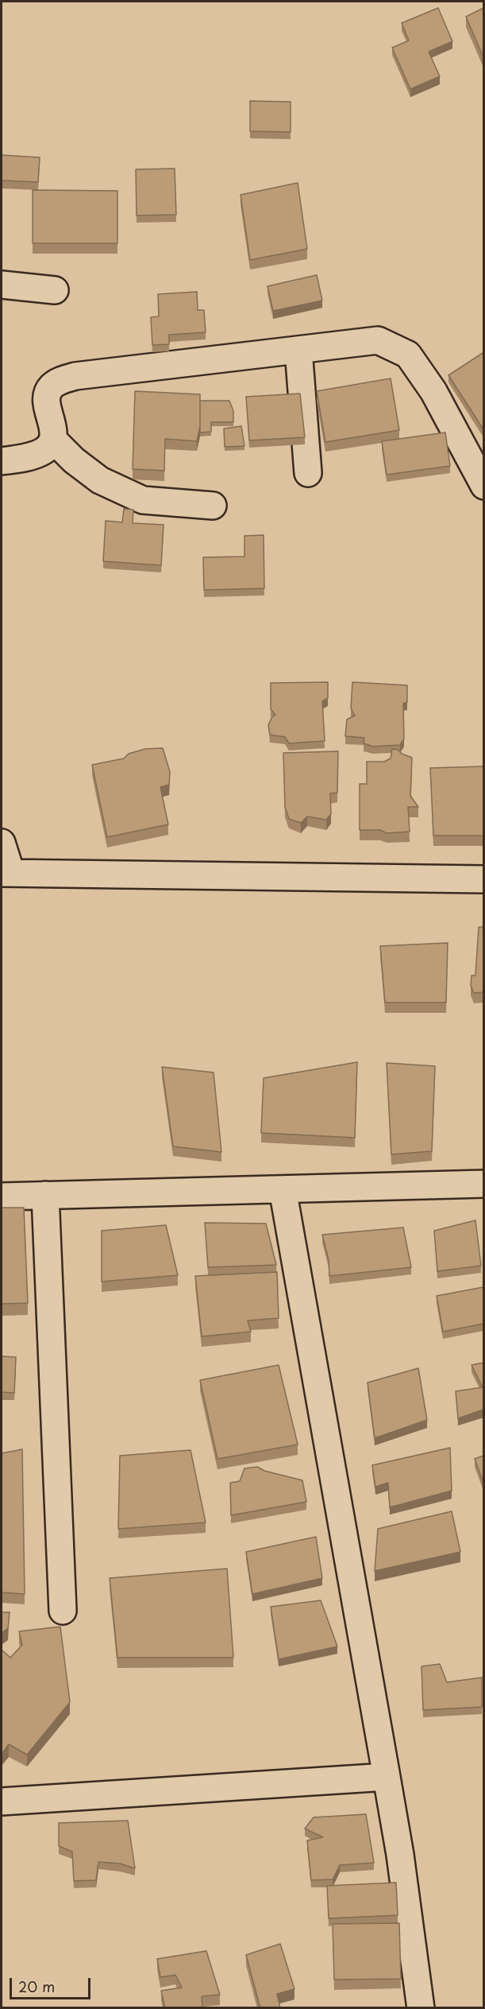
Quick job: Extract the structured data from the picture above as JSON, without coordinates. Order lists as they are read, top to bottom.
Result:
{
  "scale_bar": "20 m"
}
